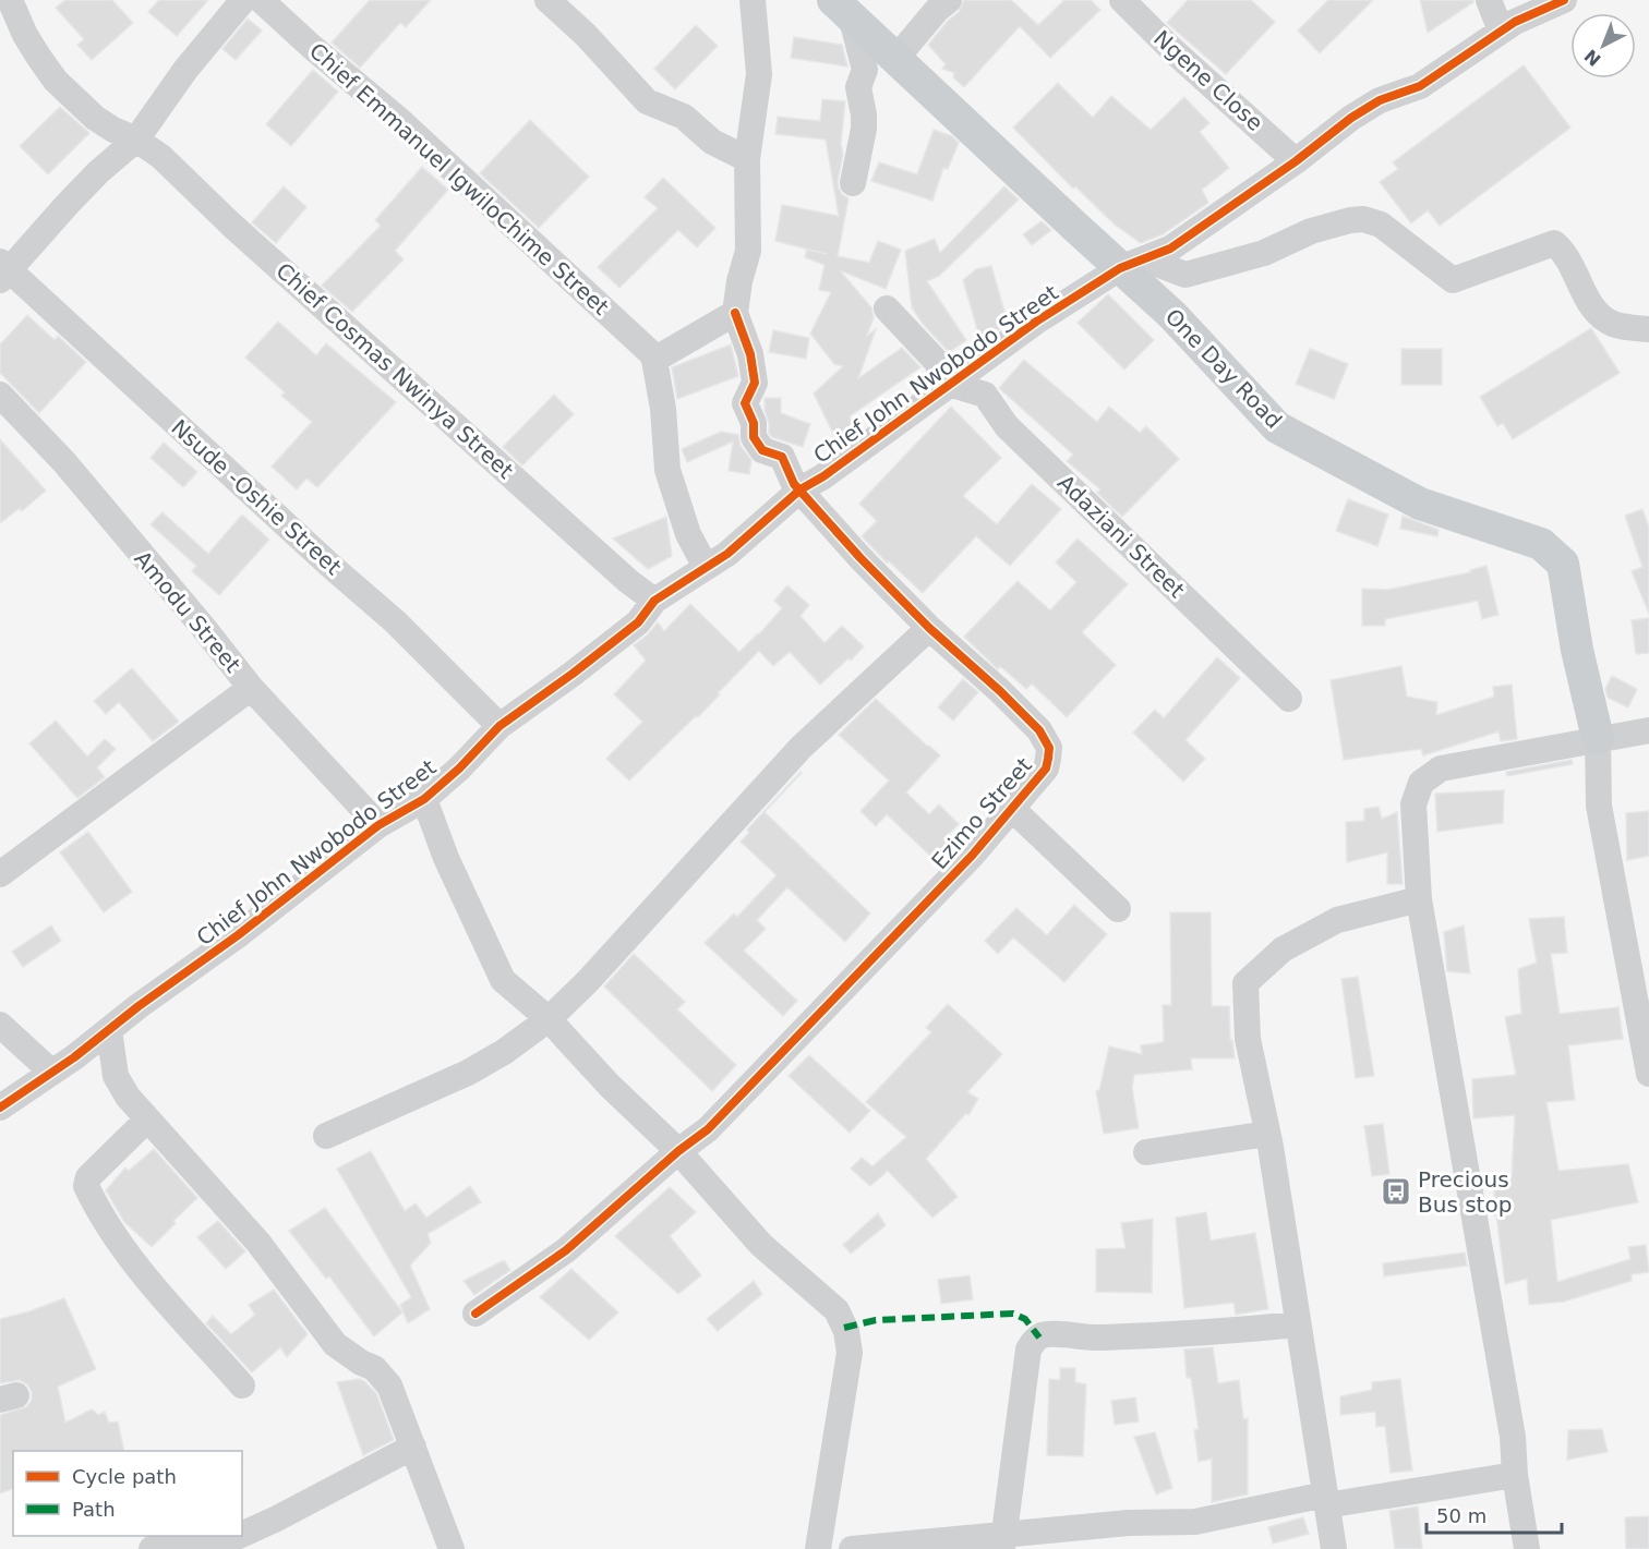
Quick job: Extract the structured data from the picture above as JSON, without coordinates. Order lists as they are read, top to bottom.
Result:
{
  "streets": {
    "main road": ["One Day Road"],
    "street": [
      "Ngene Close",
      "Chief Emmanuel IgwiloChime Street",
      "Chief Cosmas Nwinya Street",
      "Chief John Nwobodo Street",
      "Nsude -Oshie Street",
      "Adaziani Street",
      "Amodu Street",
      "Ezimo Street"
    ]
  },
  "crossings": [
    ["Ngene Close", "Chief John Nwobodo Street"],
    ["One Day Road", "Chief John Nwobodo Street"],
    ["Chief Cosmas Nwinya Street", "Chief John Nwobodo Street"],
    ["Chief John Nwobodo Street", "Nsude -Oshie Street"],
    ["Chief John Nwobodo Street", "Adaziani Street"],
    ["Chief John Nwobodo Street", "Amodu Street"],
    ["Chief John Nwobodo Street", "Ezimo Street"]
  ],
  "places": {
    "bus stop": ["Precious Bus stop"]
  },
  "legend": ["Cycle path", "Path"],
  "scale_bar": "50 m",
  "north": "bottom left"
}
